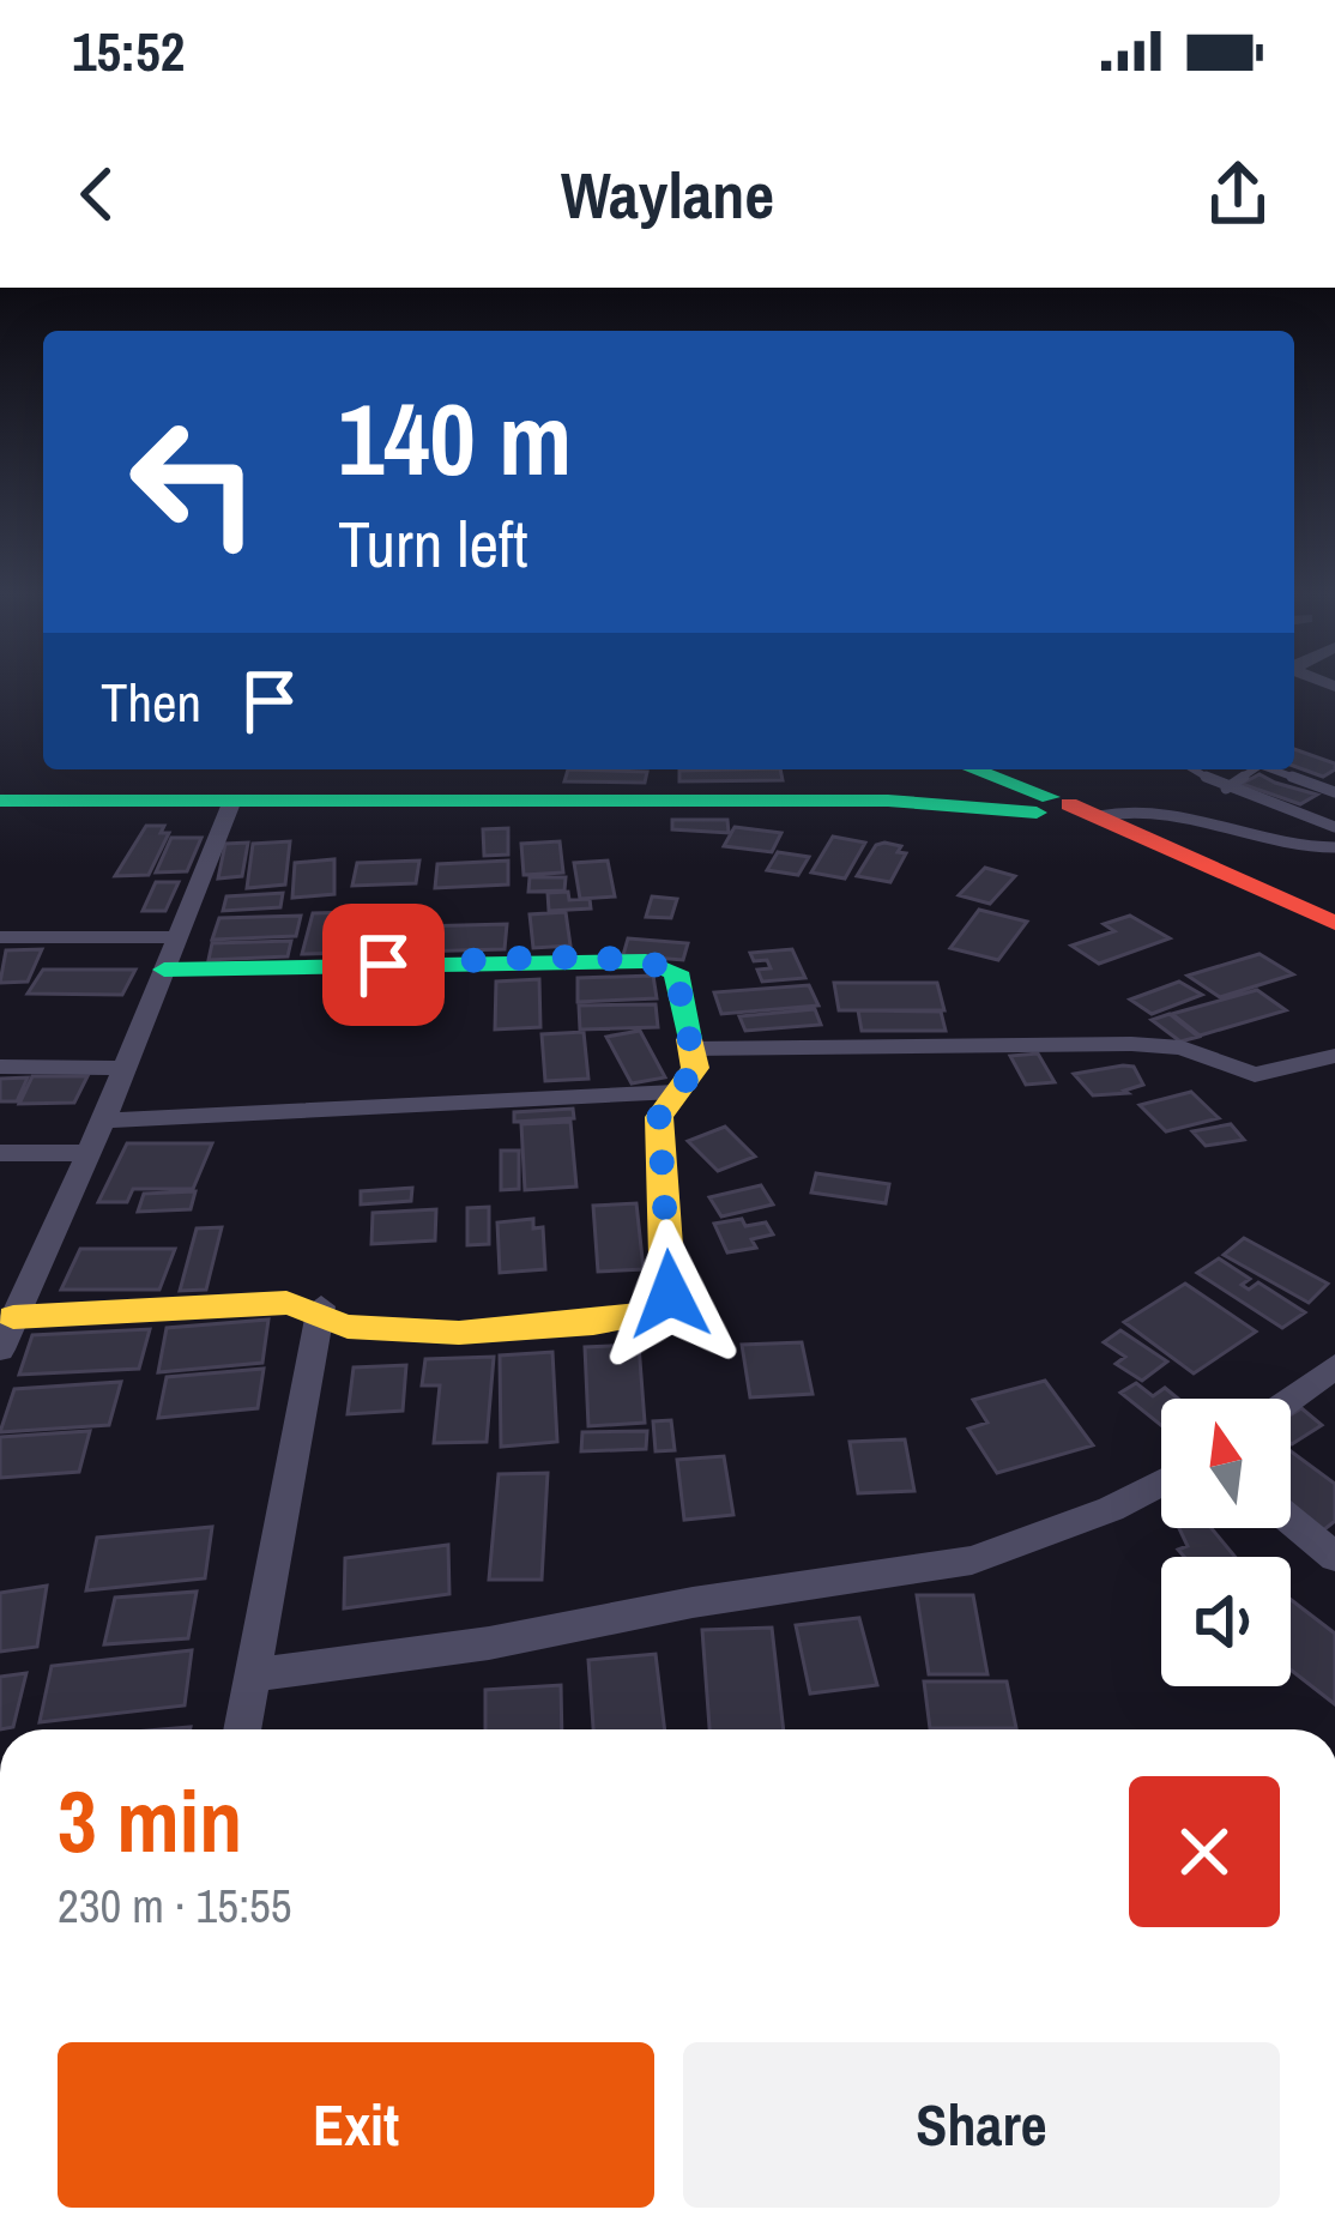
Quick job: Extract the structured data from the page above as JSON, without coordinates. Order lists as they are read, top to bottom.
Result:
{
  "north": "top",
  "page": {
    "status": "15:52",
    "header": "Waylane",
    "turn": ["140 m", "Turn left"],
    "then": "Then",
    "heading": ["3 min", "230 m · 15:55"],
    "buttons": ["Exit", "Share"]
  }
}
